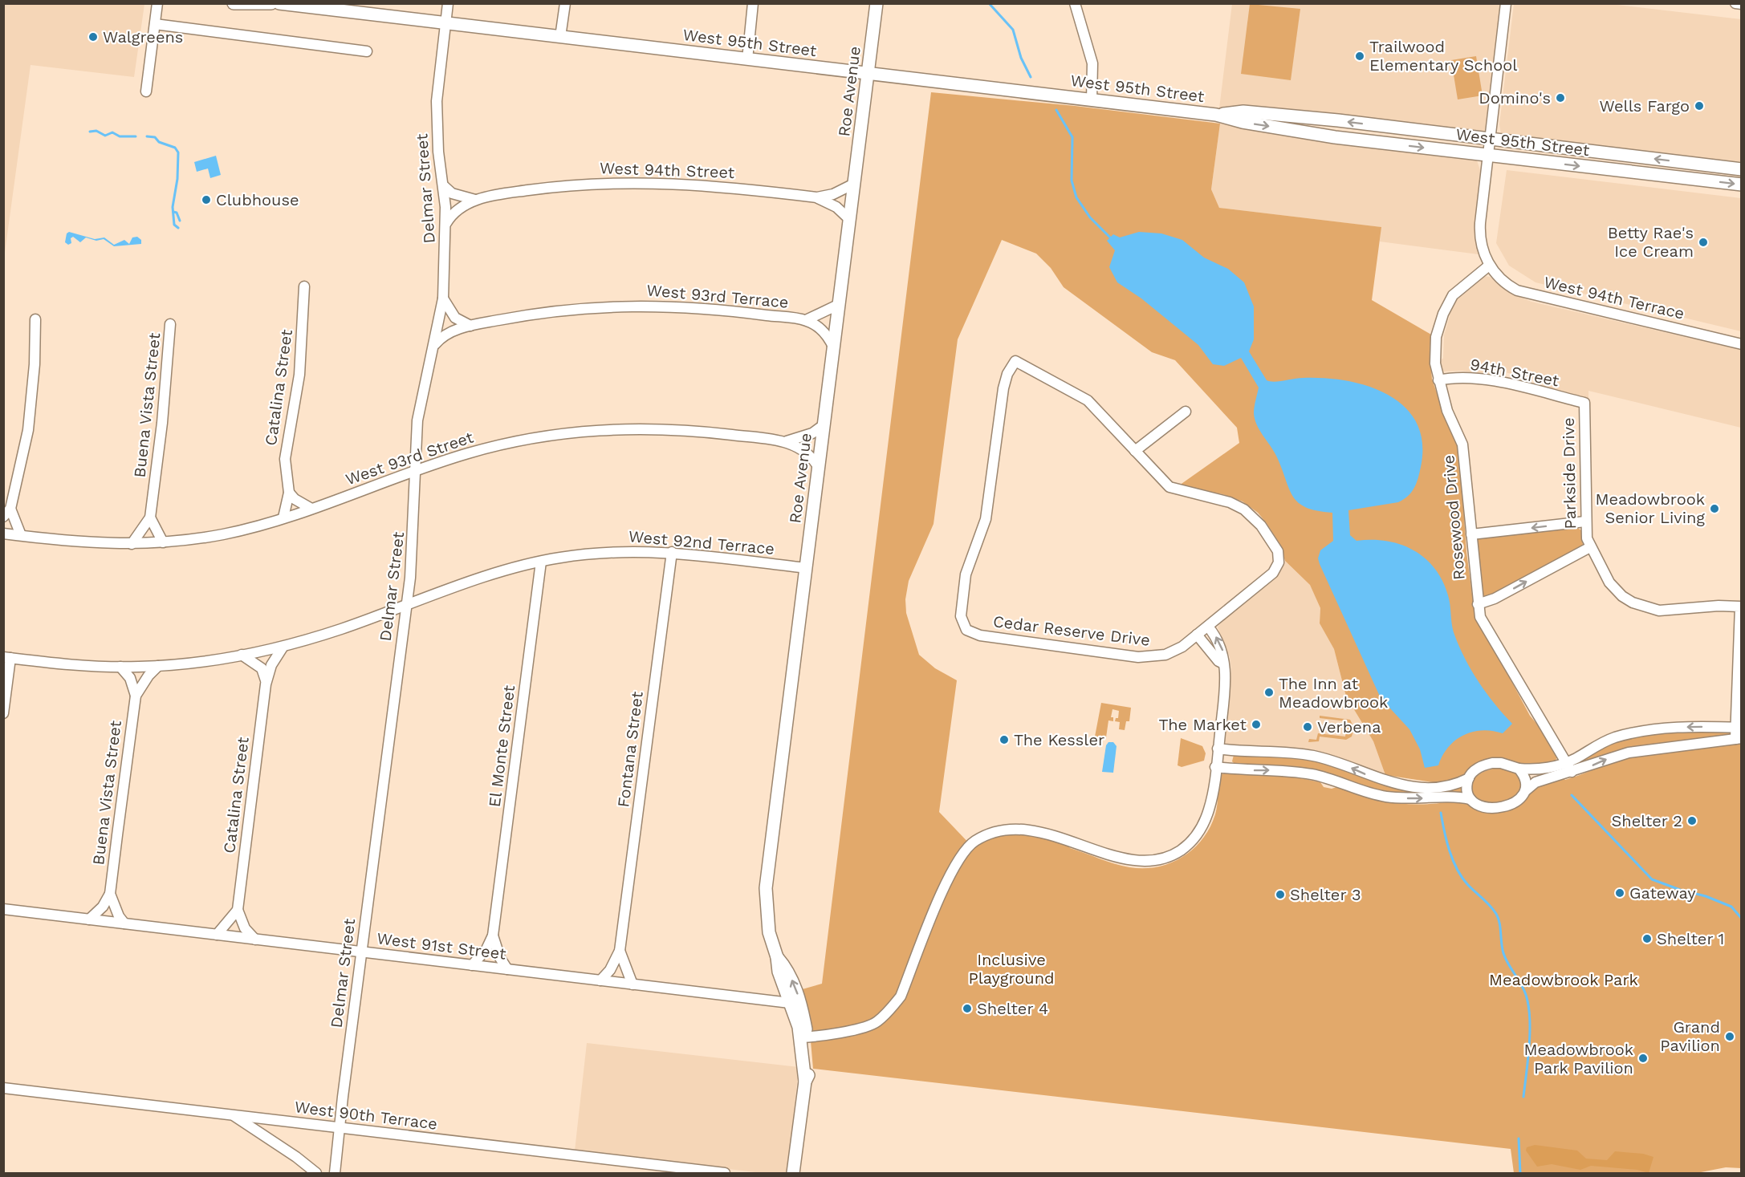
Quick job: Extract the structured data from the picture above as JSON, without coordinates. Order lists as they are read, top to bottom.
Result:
{
  "streets": {
    "main road": ["West 95th Street", "Roe Avenue"],
    "street": [
      "West 94th Street",
      "Delmar Street",
      "West 93rd Terrace",
      "West 94th Terrace",
      "94th Street",
      "Catalina Street",
      "Buena Vista Street",
      "West 93rd Street",
      "Parkside Drive",
      "Rosewood Drive",
      "West 92nd Terrace",
      "Cedar Reserve Drive",
      "El Monte Street",
      "Fontana Street",
      "West 91st Street",
      "West 90th Terrace"
    ]
  },
  "crossings": [
    ["West 95th Street", "Roe Avenue"],
    ["West 95th Street", "Delmar Street"],
    ["Roe Avenue", "West 94th Street"],
    ["Roe Avenue", "West 93rd Terrace"],
    ["Roe Avenue", "West 93rd Street"],
    ["Roe Avenue", "West 92nd Terrace"],
    ["Roe Avenue", "West 91st Street"],
    ["West 94th Street", "Delmar Street"],
    ["Delmar Street", "West 93rd Terrace"],
    ["Delmar Street", "West 93rd Street"],
    ["Delmar Street", "West 92nd Terrace"],
    ["Delmar Street", "West 91st Street"],
    ["Delmar Street", "West 90th Terrace"],
    ["West 94th Terrace", "Rosewood Drive"],
    ["94th Street", "Parkside Drive"],
    ["94th Street", "Rosewood Drive"],
    ["Catalina Street", "West 93rd Street"],
    ["Catalina Street", "West 92nd Terrace"],
    ["Buena Vista Street", "West 93rd Street"],
    ["Buena Vista Street", "West 92nd Terrace"],
    ["Buena Vista Street", "West 91st Street"],
    ["West 92nd Terrace", "El Monte Street"],
    ["West 92nd Terrace", "Fontana Street"],
    ["El Monte Street", "West 91st Street"],
    ["Fontana Street", "West 91st Street"]
  ],
  "parks": ["Inclusive Playground", "Meadowbrook Park"],
  "places": [
    "Walgreens",
    "Trailwood Elementary School",
    "Domino's",
    "Wells Fargo",
    "Clubhouse",
    "Betty Rae's Ice Cream",
    "Meadowbrook Senior Living",
    "The Inn at Meadowbrook",
    "The Market",
    "Verbena",
    "The Kessler",
    "Shelter 2",
    "Gateway",
    "Shelter 3",
    "Shelter 1",
    "Shelter 4",
    "Grand Pavilion",
    "Meadowbrook Park Pavilion"
  ]
}
